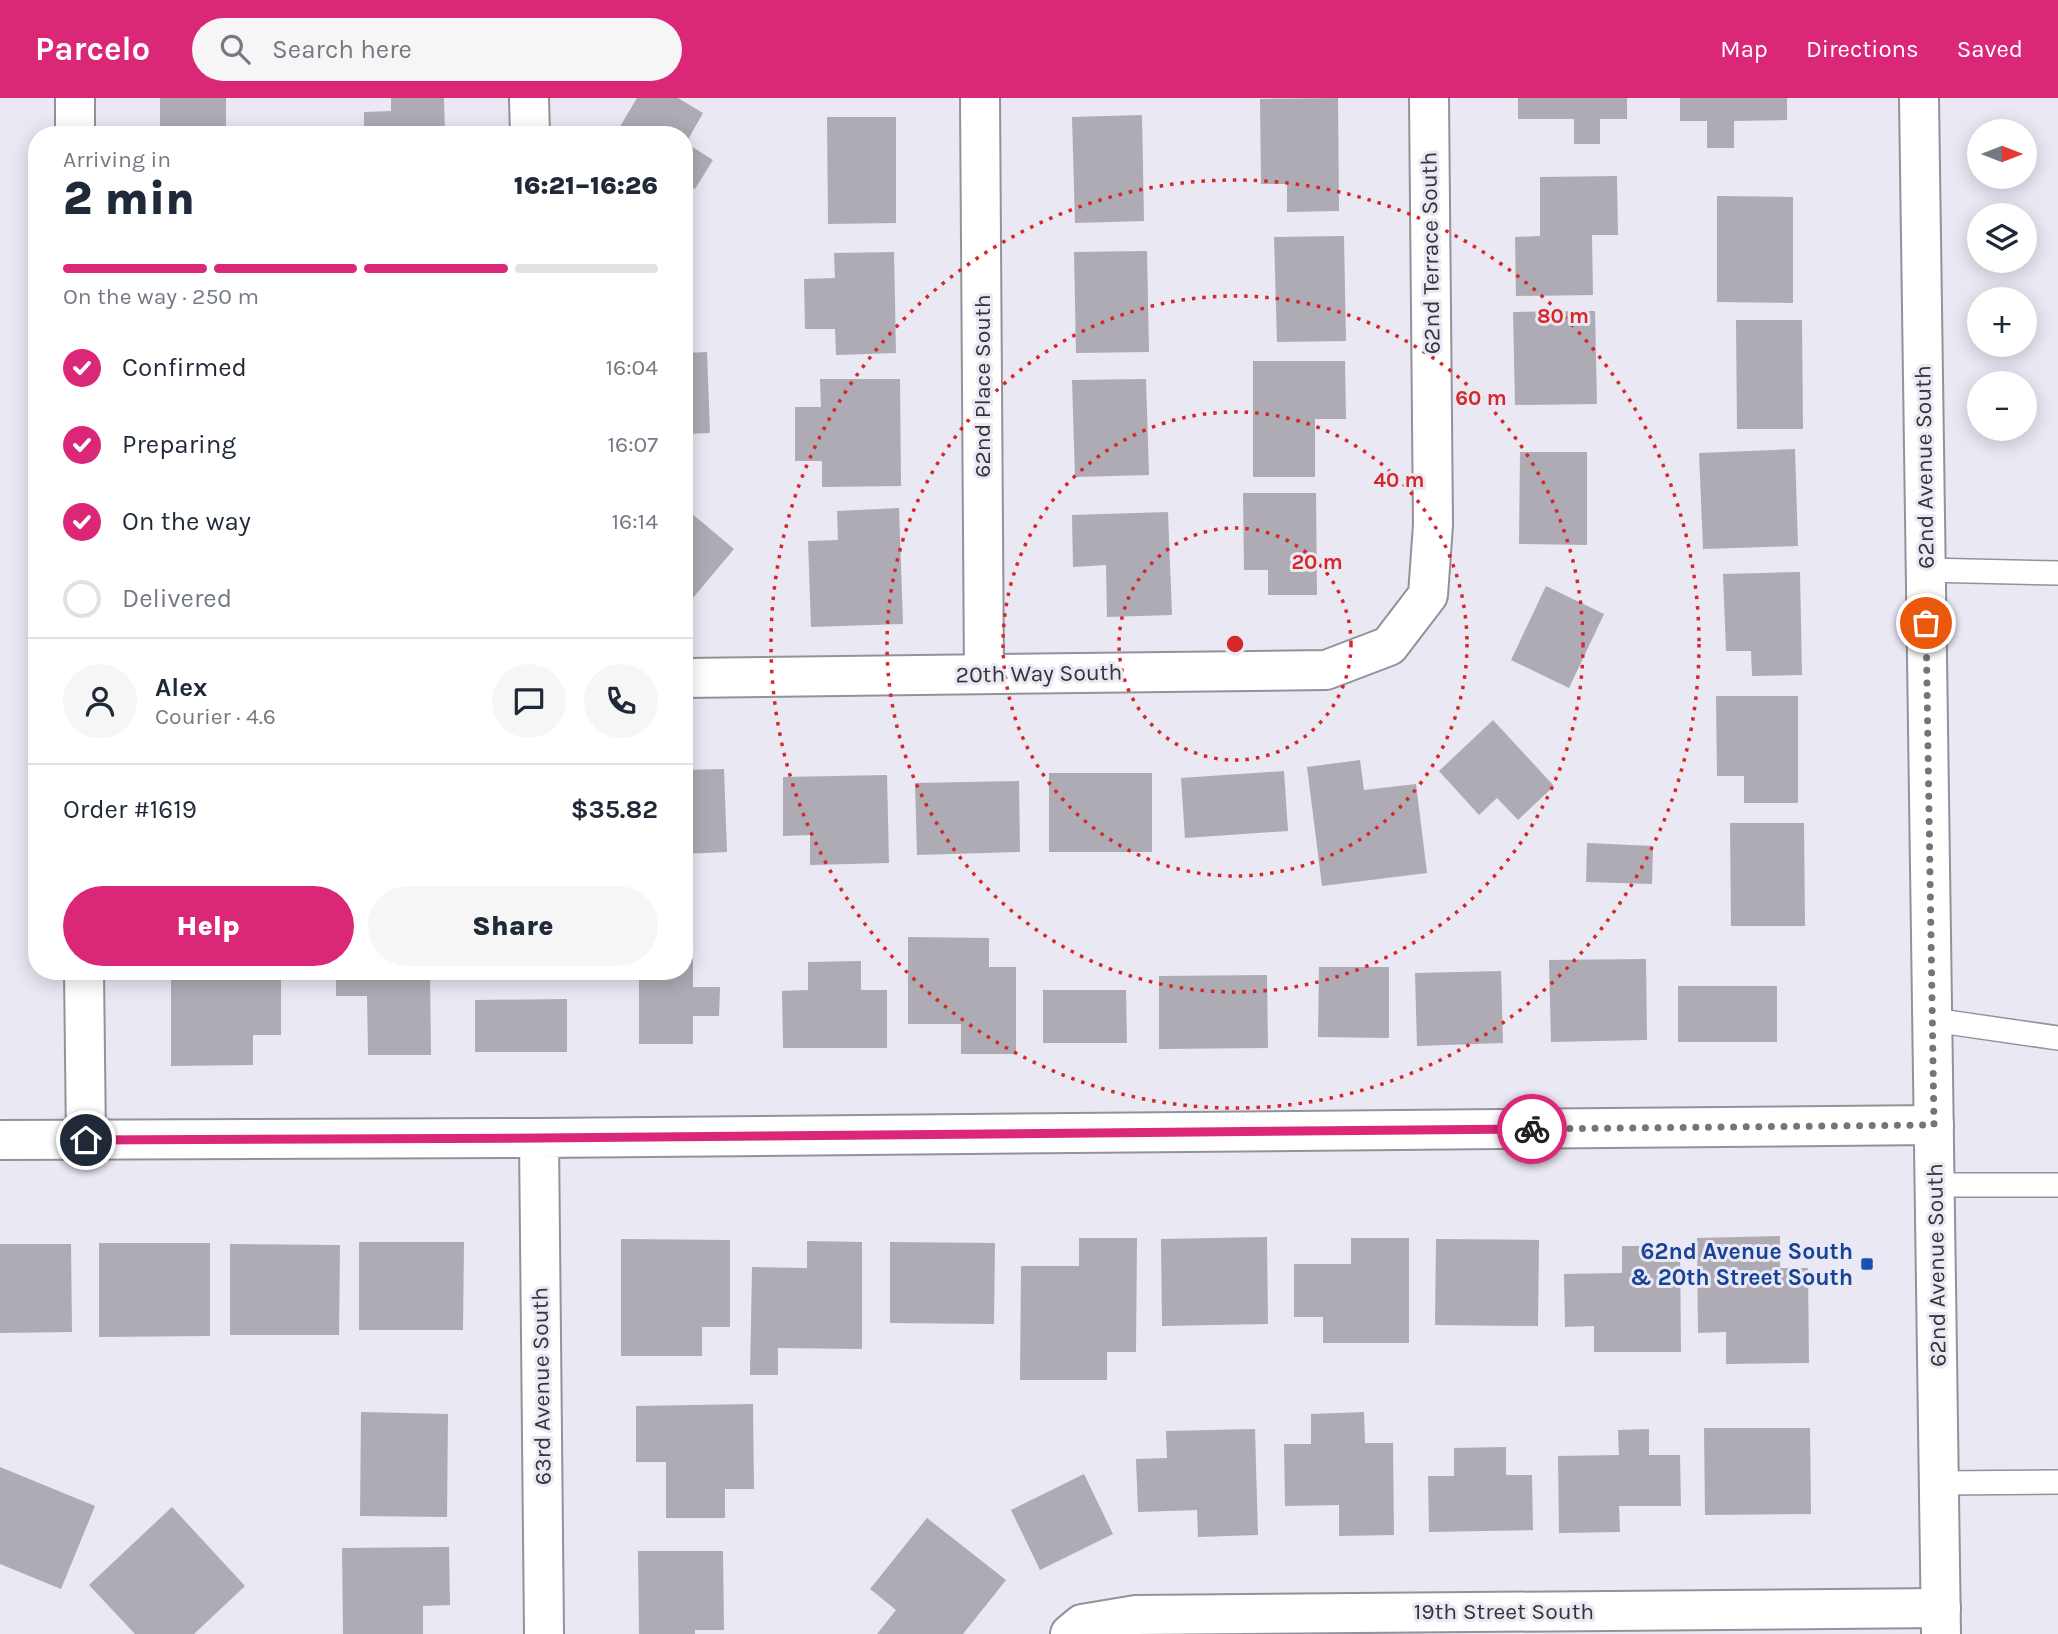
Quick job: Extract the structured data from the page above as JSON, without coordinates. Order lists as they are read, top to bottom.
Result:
{
  "streets": {
    "street": [
      "62nd Terrace South",
      "62nd Place South",
      "62nd Avenue South",
      "20th Way South",
      "63rd Avenue South",
      "19th Street South"
    ]
  },
  "crossings": [
    ["62nd Terrace South", "20th Way South"],
    ["62nd Place South", "20th Way South"],
    ["62nd Avenue South", "19th Street South"]
  ],
  "places": {
    "transit": ["62nd Avenue South & 20th Street South"]
  },
  "north": "right",
  "page": {
    "header": "Parcelo",
    "search": "Search here",
    "nav": ["Map", "Directions", "Saved"],
    "map_buttons": ["+", "−"],
    "heading": ["2 min", "Arriving in", "16:21–16:26"],
    "panel": [
      "Alex",
      "Courier · 4.6",
      "Order #1619",
      "$35.82"
    ],
    "bar": "On the way · 250 m",
    "list": [
      ["Confirmed", "16:04"],
      ["Preparing", "16:07"],
      ["On the way", "16:14"],
      "Delivered"
    ],
    "buttons": ["Help", "Share"]
  },
  "rings": [
    "80 m",
    "60 m",
    "40 m",
    "20 m"
  ]
}
